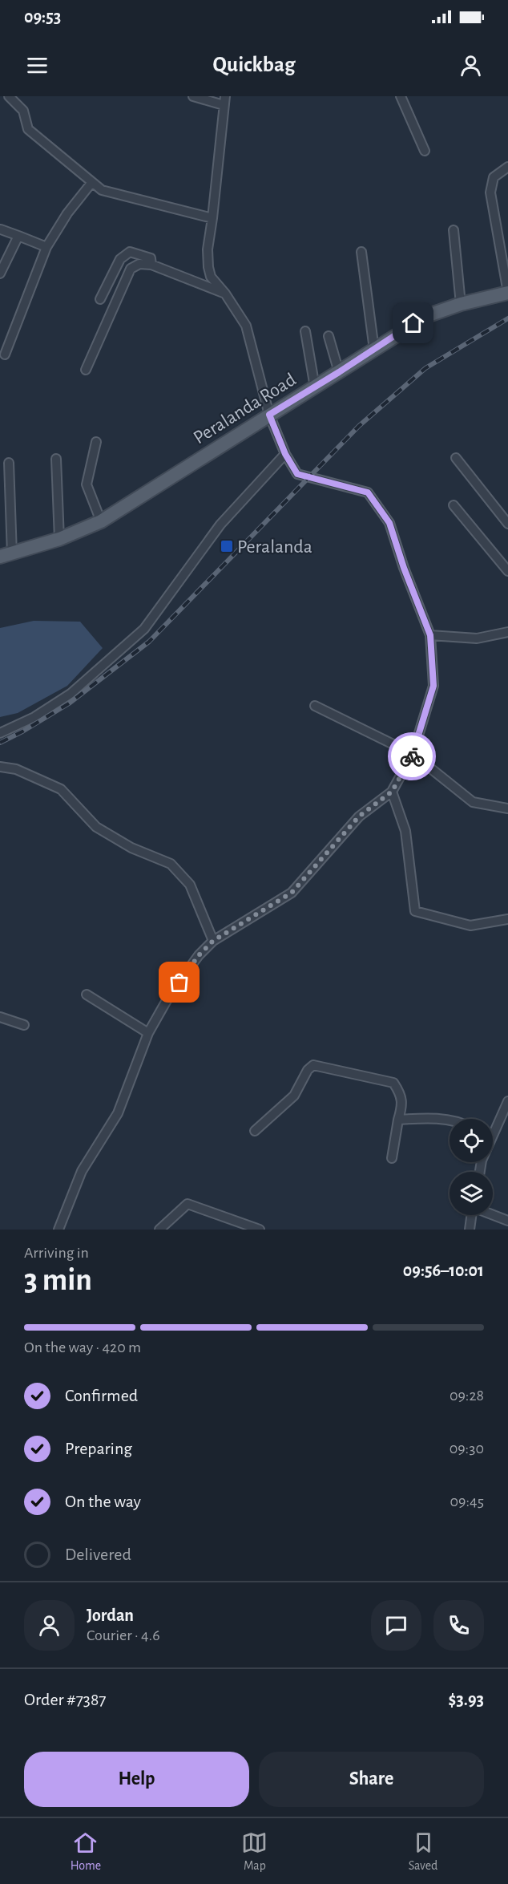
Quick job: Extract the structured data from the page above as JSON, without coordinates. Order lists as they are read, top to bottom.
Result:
{
  "streets": {
    "main road": ["Peralanda Road"]
  },
  "places": {
    "transit": ["Peralanda"]
  },
  "page": {
    "status": "09:53",
    "header": "Quickbag",
    "heading": ["3 min", "Arriving in", "09:56–10:01"],
    "panel": [
      "Jordan",
      "Courier · 4.6",
      "Order #7387",
      "$3.93"
    ],
    "bar": "On the way · 420 m",
    "list": [
      ["Confirmed", "09:28"],
      ["Preparing", "09:30"],
      ["On the way", "09:45"],
      "Delivered"
    ],
    "buttons": ["Help", "Share"],
    "tabs": ["Home", "Map", "Saved"]
  }
}
